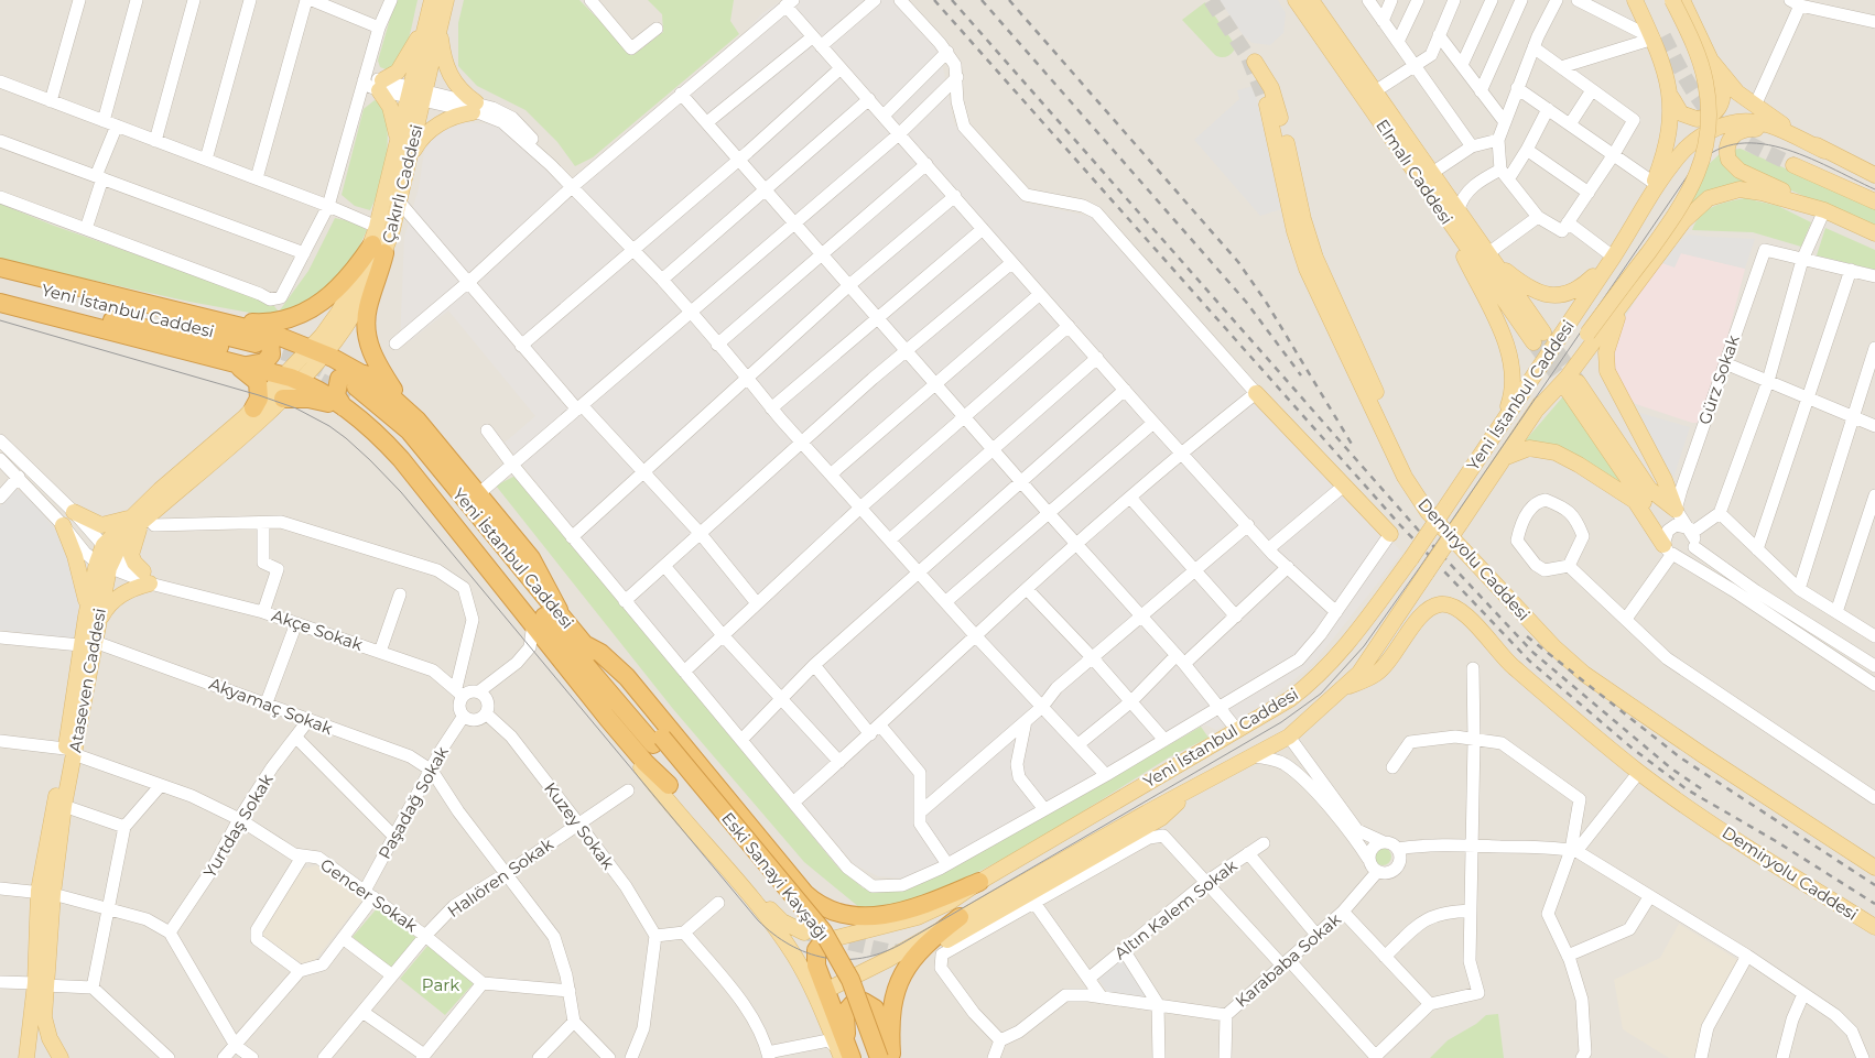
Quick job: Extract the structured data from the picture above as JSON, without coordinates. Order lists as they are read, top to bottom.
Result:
{
  "streets": {
    "highway": ["Yeni İstanbul Caddesi", "Eski Sanayi Kavşağı"],
    "main road": [
      "Elmalı Caddesi",
      "Çakırlı Caddesi",
      "Demiryolu Caddesi",
      "Ataseven Caddesi"
    ],
    "street": [
      "Gürz Sokak",
      "Akçe Sokak",
      "Akyamaç Sokak",
      "Paşadağ Sokak",
      "Yurtdaş Sokak",
      "Kuzey Sokak",
      "Halıören Sokak",
      "Gencer Sokak",
      "Altın Kalem Sokak",
      "Karababa Sokak"
    ]
  },
  "crossings": [
    ["Çakırlı Caddesi", "Ataseven Caddesi"],
    ["Yeni İstanbul Caddesi", "Demiryolu Caddesi"],
    ["Yeni İstanbul Caddesi", "Eski Sanayi Kavşağı"],
    ["Akçe Sokak", "Ataseven Caddesi"],
    ["Akçe Sokak", "Paşadağ Sokak"],
    ["Akçe Sokak", "Kuzey Sokak"],
    ["Ataseven Caddesi", "Akyamaç Sokak"],
    ["Ataseven Caddesi", "Gencer Sokak"],
    ["Akyamaç Sokak", "Paşadağ Sokak"],
    ["Akyamaç Sokak", "Yurtdaş Sokak"],
    ["Akyamaç Sokak", "Halıören Sokak"],
    ["Paşadağ Sokak", "Kuzey Sokak"],
    ["Paşadağ Sokak", "Gencer Sokak"],
    ["Yurtdaş Sokak", "Gencer Sokak"],
    ["Kuzey Sokak", "Halıören Sokak"],
    ["Halıören Sokak", "Gencer Sokak"]
  ],
  "parks": ["Park"]
}
